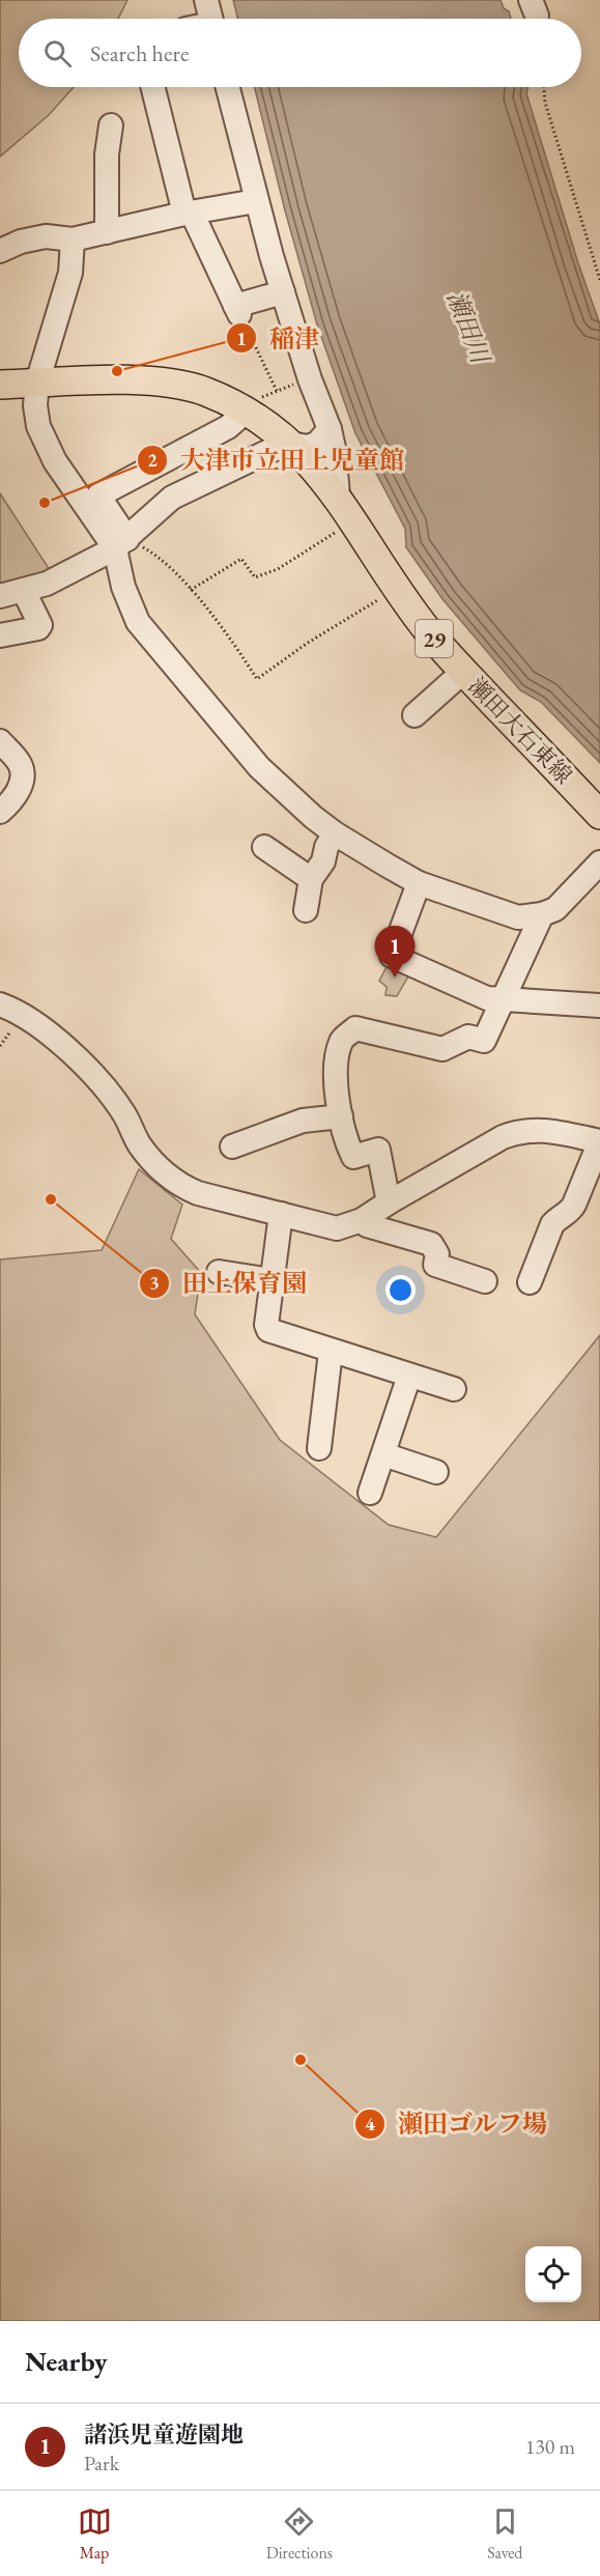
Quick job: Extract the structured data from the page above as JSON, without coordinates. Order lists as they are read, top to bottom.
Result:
{
  "streets": {
    "main road": ["29", "瀬田大石東線"]
  },
  "water": ["瀬田川"],
  "places": [
    "稲津",
    "大津市立田上児童館",
    "田上保育園",
    "瀬田ゴルフ場"
  ],
  "page": {
    "search": "Search here",
    "pins": "1",
    "heading": "Nearby",
    "list": [
      {
        "mark": "1",
        "name": "諸浜児童遊園地",
        "note": "Park",
        "value": "130 m"
      }
    ],
    "nav": ["Map", "Directions", "Saved"]
  }
}
